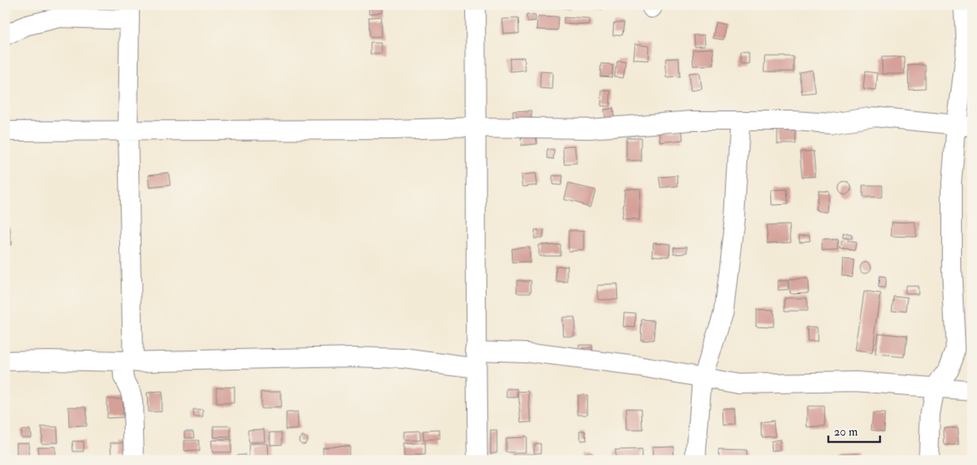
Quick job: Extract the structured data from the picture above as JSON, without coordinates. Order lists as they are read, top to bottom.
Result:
{
  "scale_bar": "20 m"
}
